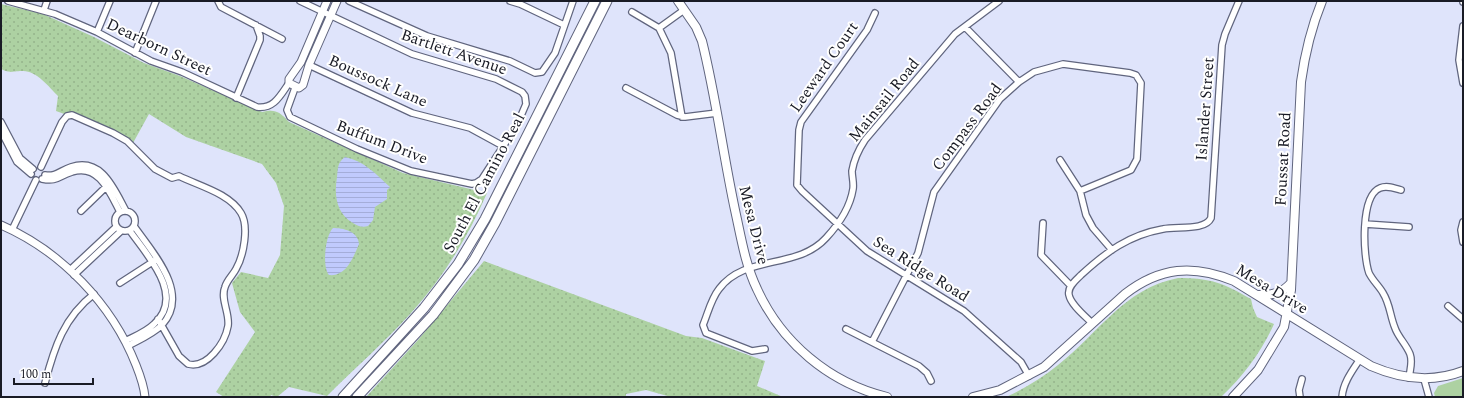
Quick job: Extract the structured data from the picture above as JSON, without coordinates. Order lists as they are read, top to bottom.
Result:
{
  "streets": {
    "main road": ["Foussat Road", "South El Camino Real", "Mesa Drive"],
    "street": [
      "Dearborn Street",
      "Bartlett Avenue",
      "Leeward Court",
      "Boussock Lane",
      "Mainsail Road",
      "Islander Street",
      "Compass Road",
      "Buffum Drive",
      "Sea Ridge Road"
    ]
  },
  "crossings": [
    ["Dearborn Street", "Buffum Drive"],
    ["Bartlett Avenue", "Boussock Lane"],
    ["Bartlett Avenue", "Buffum Drive"],
    ["Leeward Court", "Sea Ridge Road"],
    ["Boussock Lane", "Buffum Drive"],
    ["Mainsail Road", "Mesa Drive"],
    ["Mainsail Road", "Sea Ridge Road"],
    ["Compass Road", "Sea Ridge Road"],
    ["Foussat Road", "Mesa Drive"],
    ["Mesa Drive", "Sea Ridge Road"]
  ],
  "scale_bar": "100 m"
}
